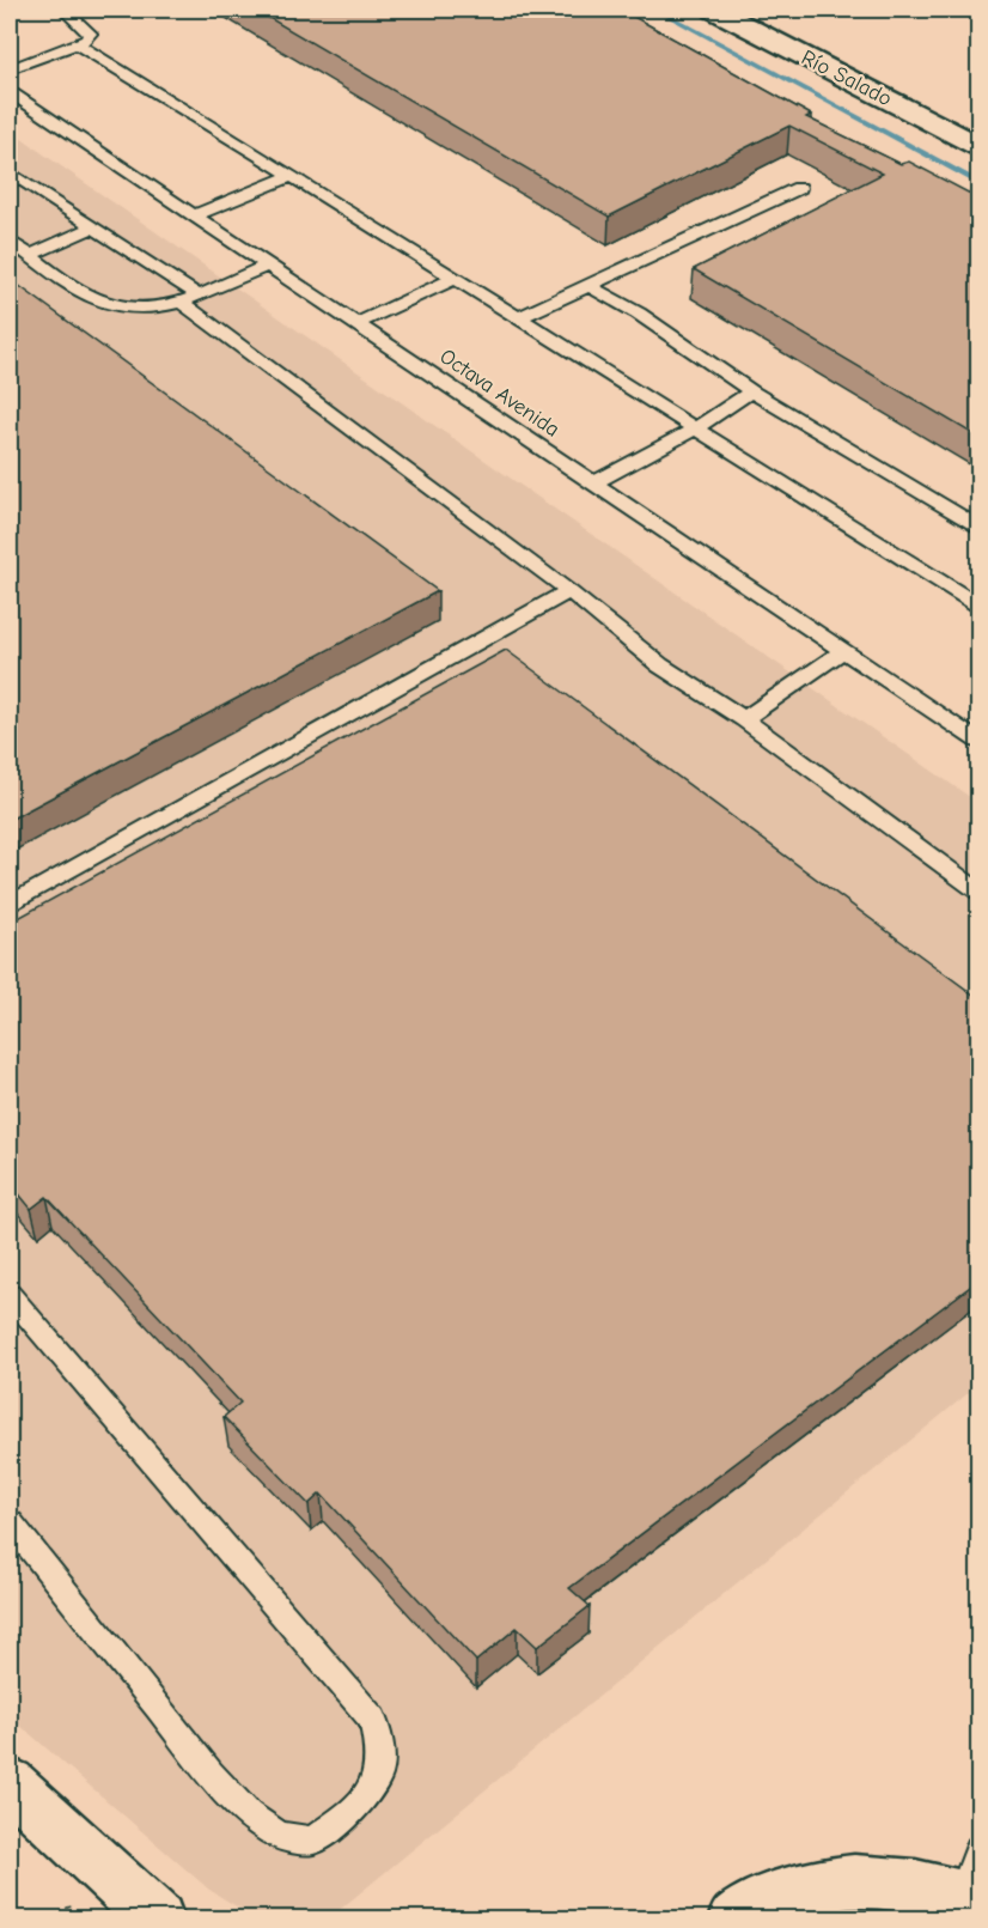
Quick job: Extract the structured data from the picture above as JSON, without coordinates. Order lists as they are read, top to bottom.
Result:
{
  "streets": {
    "street": ["Río Salado"],
    "lane": ["Octava Avenida"]
  }
}
